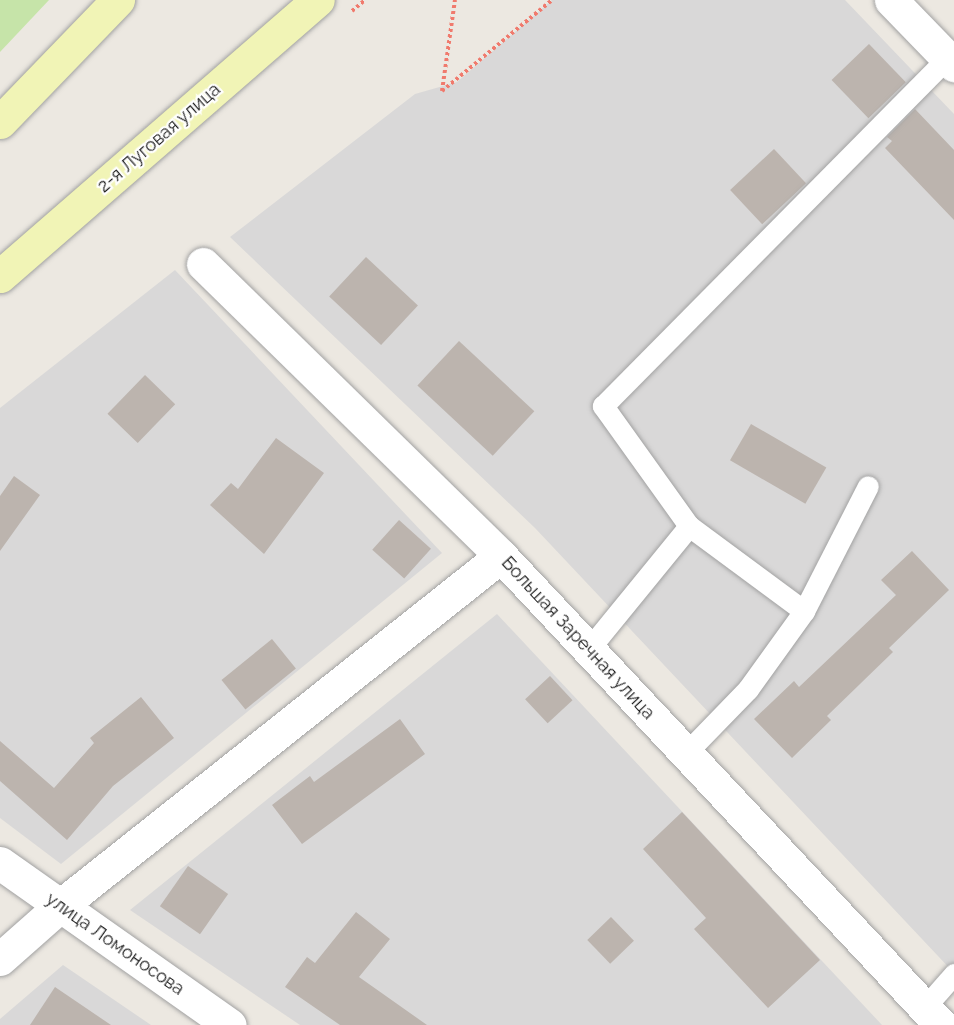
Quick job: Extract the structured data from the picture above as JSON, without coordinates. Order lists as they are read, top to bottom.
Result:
{
  "streets": {
    "main road": ["2-я Луговая улица"],
    "street": ["Большая Заречная улица", "улица Ломоносова"]
  }
}
